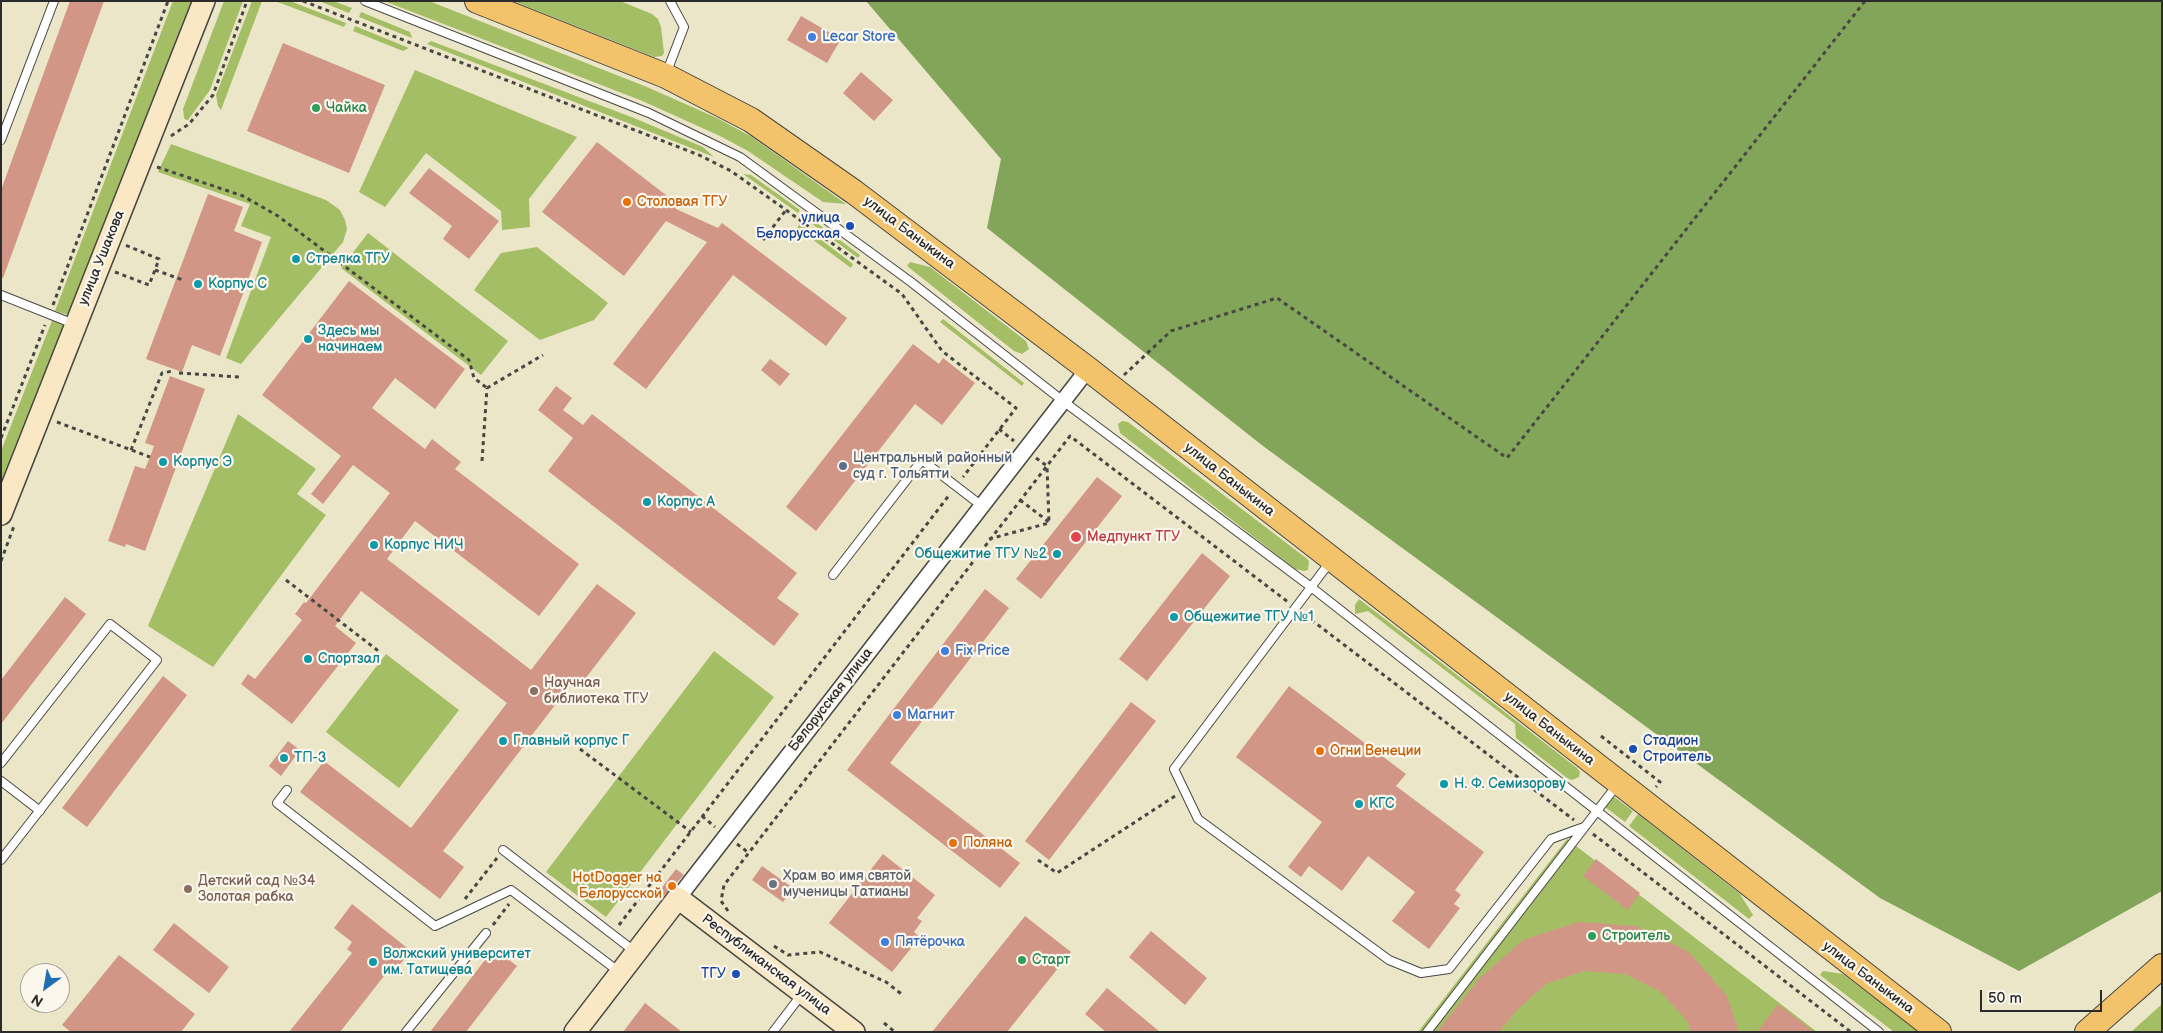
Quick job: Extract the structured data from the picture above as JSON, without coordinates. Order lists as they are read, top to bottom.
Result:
{
  "streets": {
    "main road": ["улица Баныкина"],
    "street": ["улица Ушакова", "Белорусская улица", "Республиканская улица"]
  },
  "crossings": [
    ["улица Баныкина", "Белорусская улица"],
    ["Белорусская улица", "Республиканская улица"]
  ],
  "places": [
    "Lecar Store",
    "Чайка",
    "Столовая ТГУ",
    "улица Белорусская",
    "Стрелка ТГУ",
    "Корпус С",
    "Здесь мы начинаем",
    "Корпус Э",
    "Центральный районный суд г. Тольятти",
    "Корпус А",
    "Медпункт ТГУ",
    "Корпус НИЧ",
    "Общежитие ТГУ №2",
    "Общежитие ТГУ №1",
    "Fix Price",
    "Спортзал",
    "Научная библиотека ТГУ",
    "Магнит",
    "Главный корпус Г",
    "Стадион Строитель",
    "Огни Венеции",
    "ТП-3",
    "Н. Ф. Семизорову",
    "КГС",
    "Поляна",
    "Храм во имя святой мученицы Татианы",
    "HotDogger на Белорусской",
    "Детский сад №34 Золотая рабка",
    "Строитель",
    "Пятёрочка",
    "Старт",
    "Волжский университет им. Татищева",
    "ТГУ"
  ],
  "scale_bar": "50 m",
  "north": "bottom left"
}
